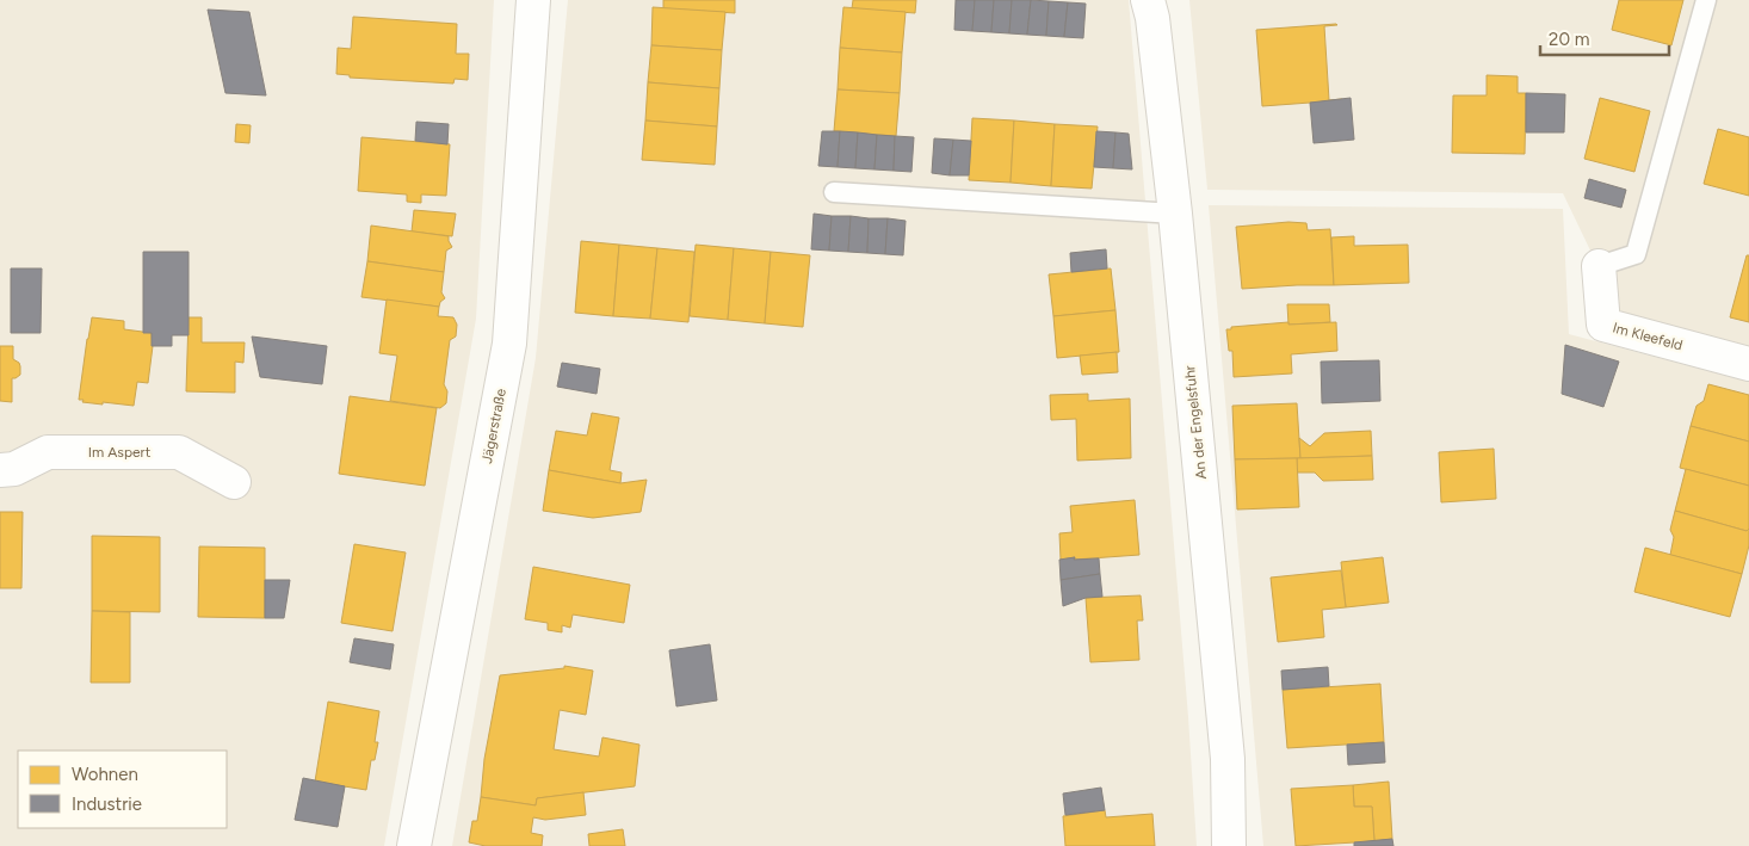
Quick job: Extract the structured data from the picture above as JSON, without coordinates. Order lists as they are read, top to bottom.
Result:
{
  "streets": {
    "street": [
      "Im Kleefeld",
      "An der Engelsfuhr",
      "Jägerstraße",
      "Im Aspert"
    ]
  },
  "legend": ["Wohnen", "Industrie"],
  "scale_bar": "20 m"
}
